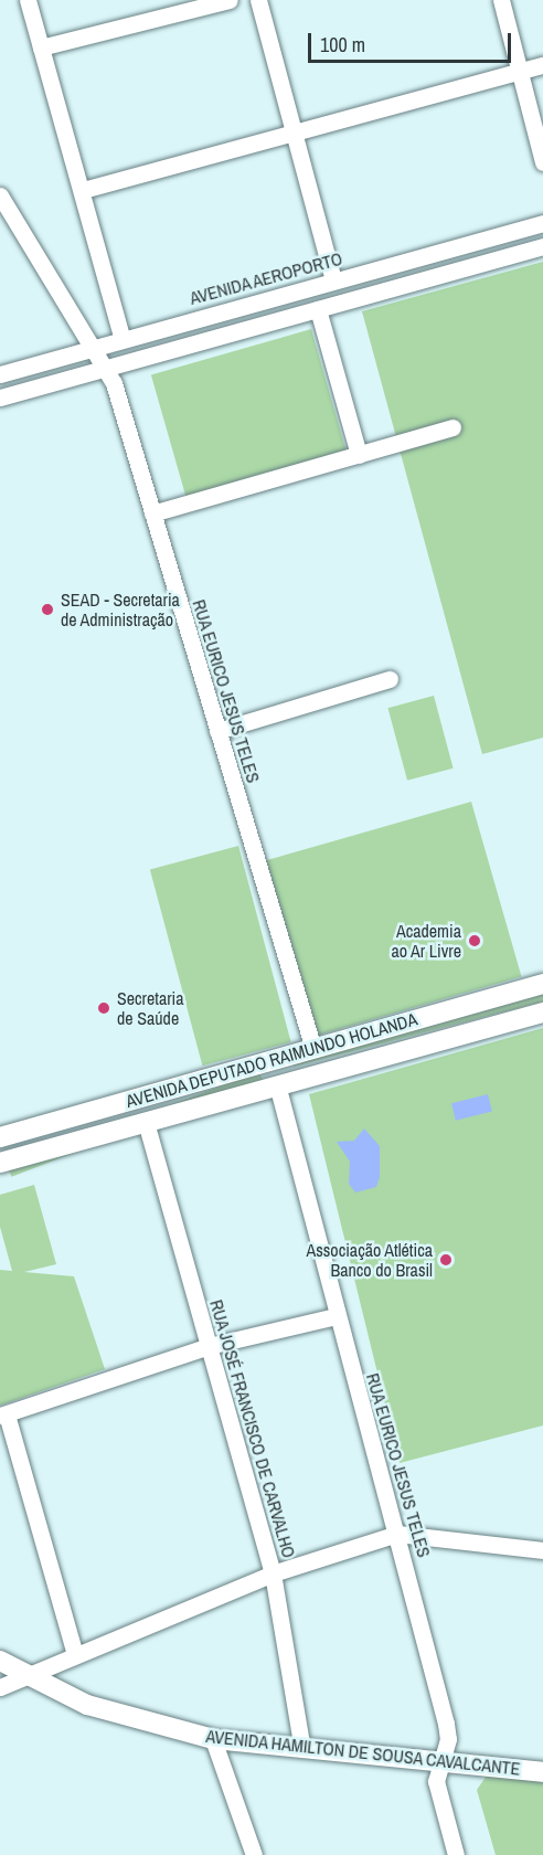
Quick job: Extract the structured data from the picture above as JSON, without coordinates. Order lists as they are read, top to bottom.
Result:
{
  "streets": {
    "main road": ["AVENIDA DEPUTADO RAIMUNDO HOLANDA", "AVENIDA HAMILTON DE SOUSA CAVALCANTE"],
    "street": ["AVENIDA AEROPORTO", "RUA EURICO JESUS TELES", "RUA JOSÉ FRANCISCO DE CARVALHO"]
  },
  "crossings": [
    ["AVENIDA AEROPORTO", "RUA EURICO JESUS TELES"],
    ["RUA EURICO JESUS TELES", "AVENIDA DEPUTADO RAIMUNDO HOLANDA"],
    ["RUA EURICO JESUS TELES", "AVENIDA HAMILTON DE SOUSA CAVALCANTE"],
    ["AVENIDA DEPUTADO RAIMUNDO HOLANDA", "RUA JOSÉ FRANCISCO DE CARVALHO"],
    ["RUA JOSÉ FRANCISCO DE CARVALHO", "AVENIDA HAMILTON DE SOUSA CAVALCANTE"]
  ],
  "places": [
    "SEAD - Secretaria de Administração",
    "Academia ao Ar Livre",
    "Secretaria de Saúde",
    "Associação Atlética Banco do Brasil"
  ],
  "scale_bar": "100 m"
}
